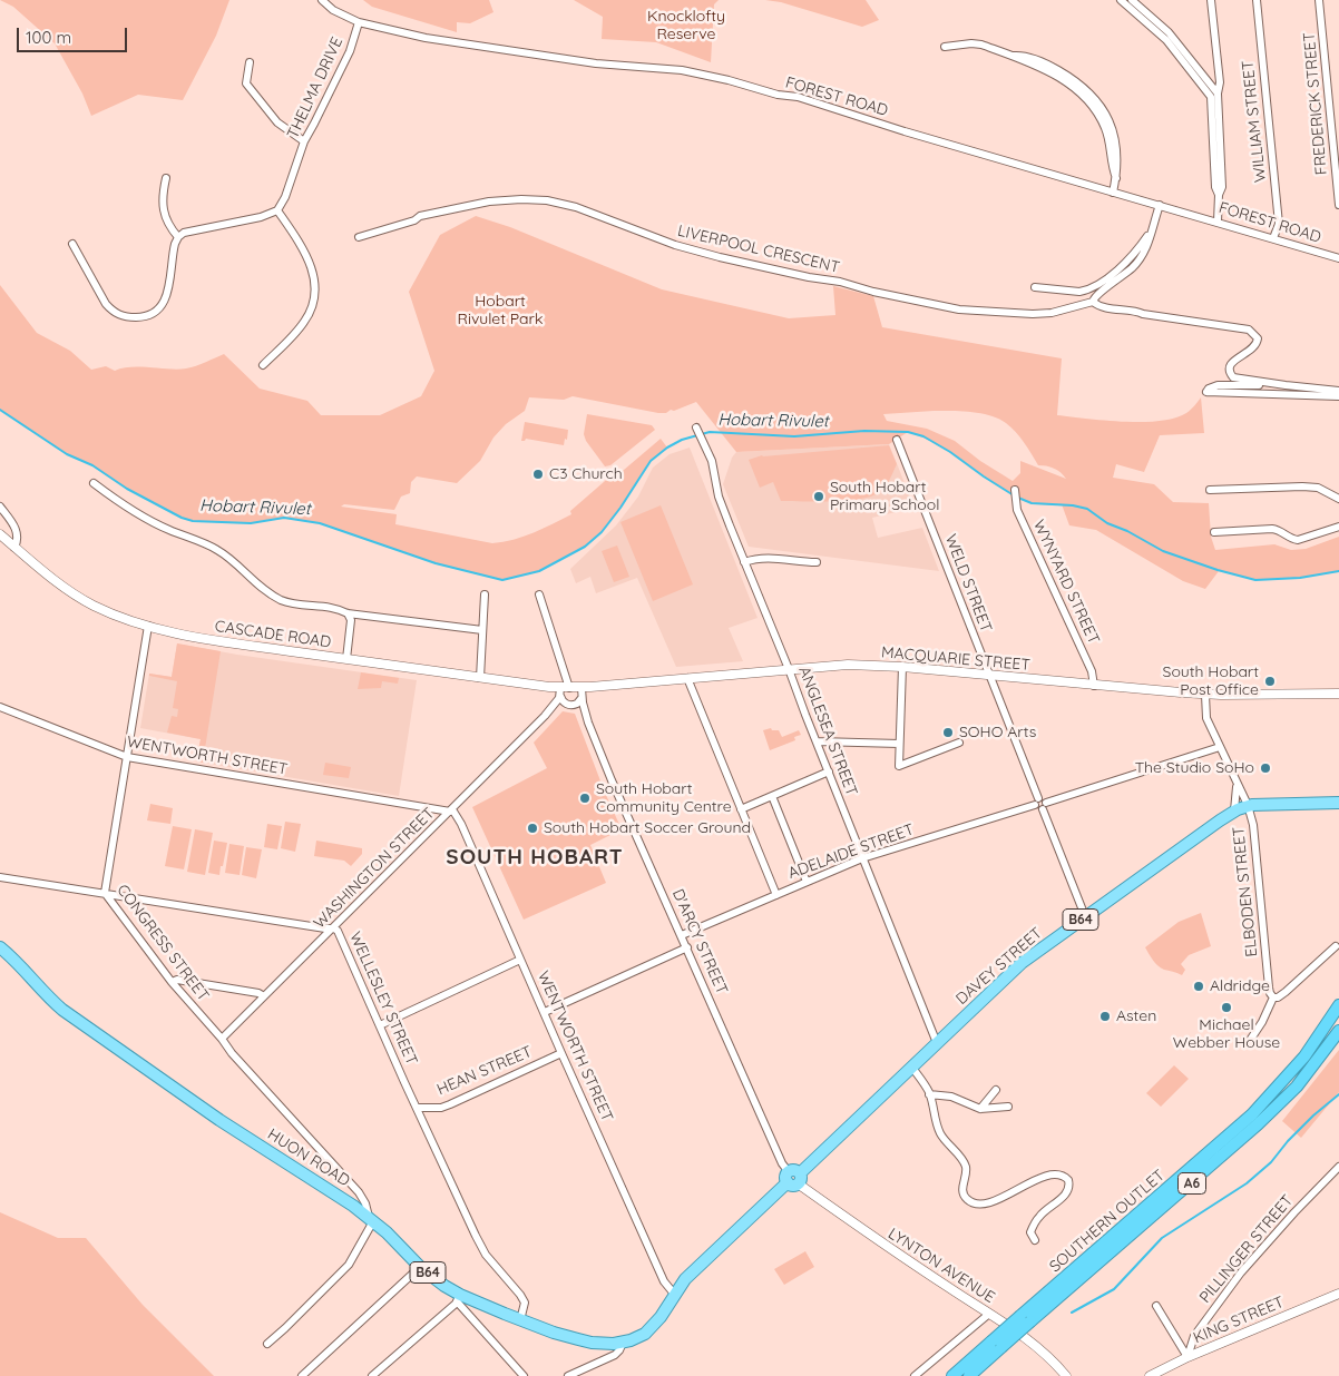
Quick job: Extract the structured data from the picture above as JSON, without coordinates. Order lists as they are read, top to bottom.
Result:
{
  "streets": {
    "highway": ["A6", "SOUTHERN OUTLET"],
    "main road": ["B64", "DAVEY STREET", "HUON ROAD"],
    "street": [
      "THELMA DRIVE",
      "FOREST ROAD",
      "FREDERICK STREET",
      "WILLIAM STREET",
      "LIVERPOOL CRESCENT",
      "WYNYARD STREET",
      "WELD STREET",
      "CASCADE ROAD",
      "MACQUARIE STREET",
      "ANGLESEA STREET",
      "WENTWORTH STREET",
      "ADELAIDE STREET",
      "WASHINGTON STREET",
      "ELBODEN STREET",
      "D'ARCY STREET",
      "CONGRESS STREET",
      "WELLESLEY STREET",
      "HEAN STREET",
      "PILLINGER STREET",
      "LYNTON AVENUE",
      "KING STREET"
    ]
  },
  "crossings": [
    ["THELMA DRIVE", "FOREST ROAD"],
    ["FOREST ROAD", "WILLIAM STREET"],
    ["FOREST ROAD", "LIVERPOOL CRESCENT"],
    ["WYNYARD STREET", "MACQUARIE STREET"],
    ["WELD STREET", "MACQUARIE STREET"],
    ["WELD STREET", "ADELAIDE STREET"],
    ["CASCADE ROAD", "MACQUARIE STREET"],
    ["CASCADE ROAD", "WASHINGTON STREET"],
    ["CASCADE ROAD", "CONGRESS STREET"],
    ["MACQUARIE STREET", "ANGLESEA STREET"],
    ["MACQUARIE STREET", "WASHINGTON STREET"],
    ["MACQUARIE STREET", "ELBODEN STREET"],
    ["MACQUARIE STREET", "D'ARCY STREET"],
    ["ANGLESEA STREET", "ADELAIDE STREET"],
    ["ANGLESEA STREET", "DAVEY STREET"],
    ["WENTWORTH STREET", "WASHINGTON STREET"],
    ["WENTWORTH STREET", "CONGRESS STREET"],
    ["WENTWORTH STREET", "DAVEY STREET"],
    ["WENTWORTH STREET", "HEAN STREET"],
    ["ADELAIDE STREET", "D'ARCY STREET"],
    ["WASHINGTON STREET", "D'ARCY STREET"],
    ["WASHINGTON STREET", "CONGRESS STREET"],
    ["WASHINGTON STREET", "WELLESLEY STREET"],
    ["ELBODEN STREET", "DAVEY STREET"],
    ["D'ARCY STREET", "DAVEY STREET"],
    ["D'ARCY STREET", "LYNTON AVENUE"],
    ["CONGRESS STREET", "WELLESLEY STREET"],
    ["CONGRESS STREET", "HUON ROAD"],
    ["DAVEY STREET", "HUON ROAD"],
    ["DAVEY STREET", "LYNTON AVENUE"],
    ["WELLESLEY STREET", "HEAN STREET"],
    ["WELLESLEY STREET", "HUON ROAD"],
    ["PILLINGER STREET", "KING STREET"]
  ],
  "districts": ["SOUTH HOBART"],
  "water": ["Hobart Rivulet"],
  "parks": ["Knocklofty Reserve", "Hobart Rivulet Park"],
  "places": [
    "C3 Church",
    "South Hobart Primary School",
    "South Hobart Post Office",
    "SOHO Arts",
    "The Studio SoHo",
    "South Hobart Community Centre",
    "South Hobart Soccer Ground",
    "Aldridge",
    "Michael Webber House",
    "Asten"
  ],
  "scale_bar": "100 m"
}
